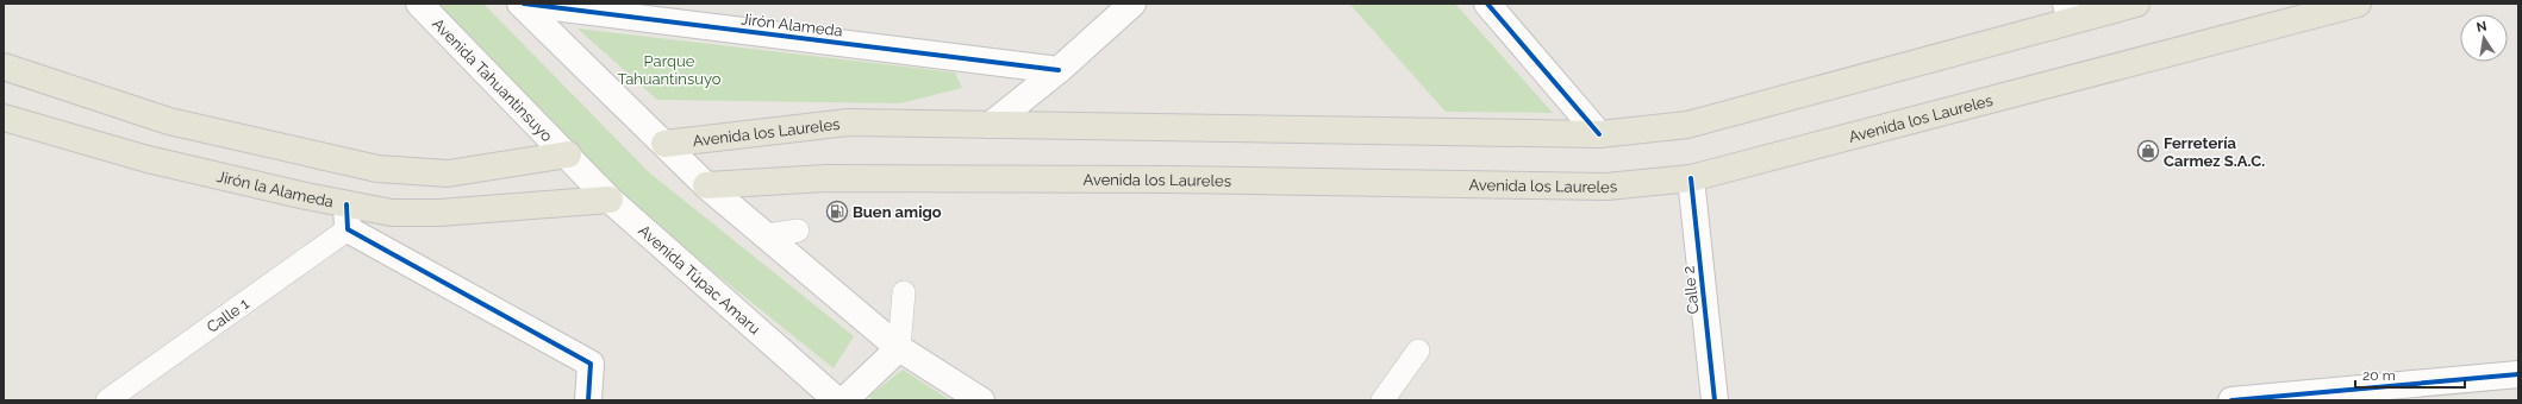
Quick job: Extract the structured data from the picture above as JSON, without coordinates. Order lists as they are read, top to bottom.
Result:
{
  "streets": {
    "main road": ["Avenida los Laureles", "Jirón la Alameda"],
    "street": [
      "Jirón Alameda",
      "Avenida Tahuantinsuyo",
      "Avenida Túpac Amaru",
      "Calle 2"
    ],
    "lane": ["Calle 1"]
  },
  "crossings": [
    ["Avenida Tahuantinsuyo", "Avenida Túpac Amaru"],
    ["Avenida los Laureles", "Calle 2"],
    ["Jirón la Alameda", "Avenida Túpac Amaru"]
  ],
  "parks": ["Parque Tahuantinsuyo"],
  "places": {
    "shop": ["Ferretería Carmez S.A.C."],
    "fuel station": ["Buen amigo"]
  },
  "scale_bar": "20 m",
  "north": "top"
}
